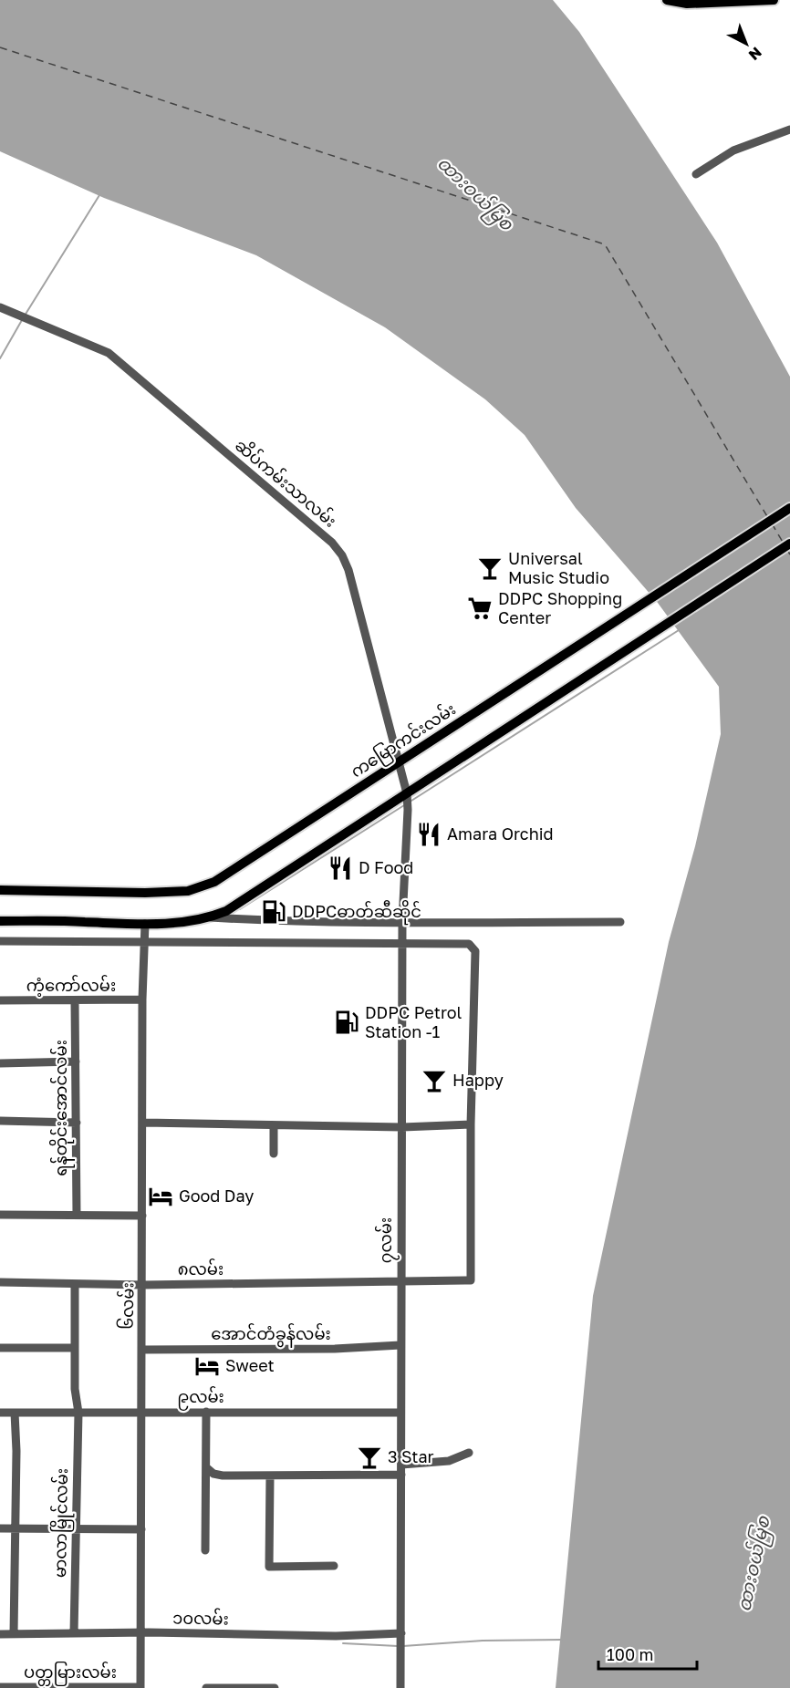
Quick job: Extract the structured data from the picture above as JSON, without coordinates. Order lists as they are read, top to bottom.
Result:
{
  "streets": {
    "main road": ["ကမြောကင်းလမ်း"],
    "street": [
      "ဆိပ်ကမ်းသာလမ်း",
      "ကံ့ကော်လမ်း",
      "ရန်တိုင်းအောင်လမ်း",
      "၇လမ်း",
      "၈လမ်း",
      "၆လမ်း",
      "အောင်တံခွန်လမ်း",
      "၉လမ်း",
      "မာလာမြိုင်လမ်း",
      "၁၀လမ်း",
      "ပတ္တမြားလမ်း"
    ]
  },
  "crossings": [
    ["ဆိပ်ကမ်းသာလမ်း", "ကမြောကင်းလမ်း"],
    ["ဆိပ်ကမ်းသာလမ်း", "၇လမ်း"],
    ["ကံ့ကော်လမ်း", "ရန်တိုင်းအောင်လမ်း"],
    ["ကံ့ကော်လမ်း", "၆လမ်း"],
    ["၇လမ်း", "၈လမ်း"],
    ["၇လမ်း", "အောင်တံခွန်လမ်း"],
    ["၇လမ်း", "၉လမ်း"],
    ["၇လမ်း", "၁၀လမ်း"],
    ["၈လမ်း", "၆လမ်း"],
    ["၈လမ်း", "မာလာမြိုင်လမ်း"],
    ["၆လမ်း", "အောင်တံခွန်လမ်း"],
    ["၆လမ်း", "၉လမ်း"],
    ["၆လမ်း", "၁၀လမ်း"],
    ["၆လမ်း", "ပတ္တမြားလမ်း"],
    ["၉လမ်း", "မာလာမြိုင်လမ်း"],
    ["မာလာမြိုင်လမ်း", "၁၀လမ်း"]
  ],
  "water": ["ထားဝယ်မြစ"],
  "places": {
    "bar": ["Universal Music Studio", "Happy", "3 Star"],
    "supermarket": ["DDPC Shopping Center"],
    "restaurant": ["Amara Orchid", "D Food"],
    "fuel station": ["DDPCဓာတ်ဆီဆိုင်", "DDPC Petrol Station -1"],
    "hotel": ["Good Day", "Sweet"]
  },
  "scale_bar": "100 m",
  "north": "bottom right"
}
